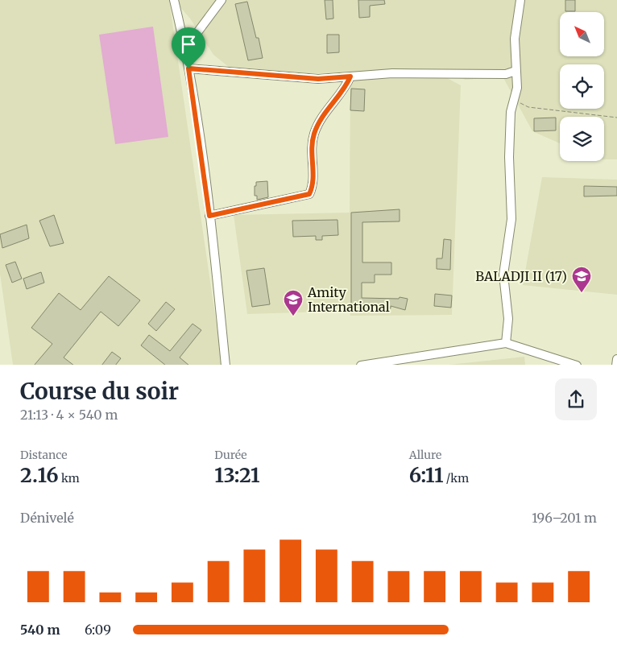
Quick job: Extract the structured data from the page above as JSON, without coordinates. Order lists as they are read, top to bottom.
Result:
{
  "places": {
    "school or university": ["BALADJI II (17)", "Amity International"]
  },
  "north": "top left",
  "page": {
    "heading": ["Course du soir", "21:13 · 4 × 540 m"],
    "stats": [
      ["Distance", "2.16 km"],
      ["Durée", "13:21"],
      ["Allure", "6:11 /km"]
    ],
    "chart": ["Dénivelé", "196–201 m"],
    "list": [
      {
        "name": "540 m",
        "note": "6:09"
      }
    ]
  }
}
